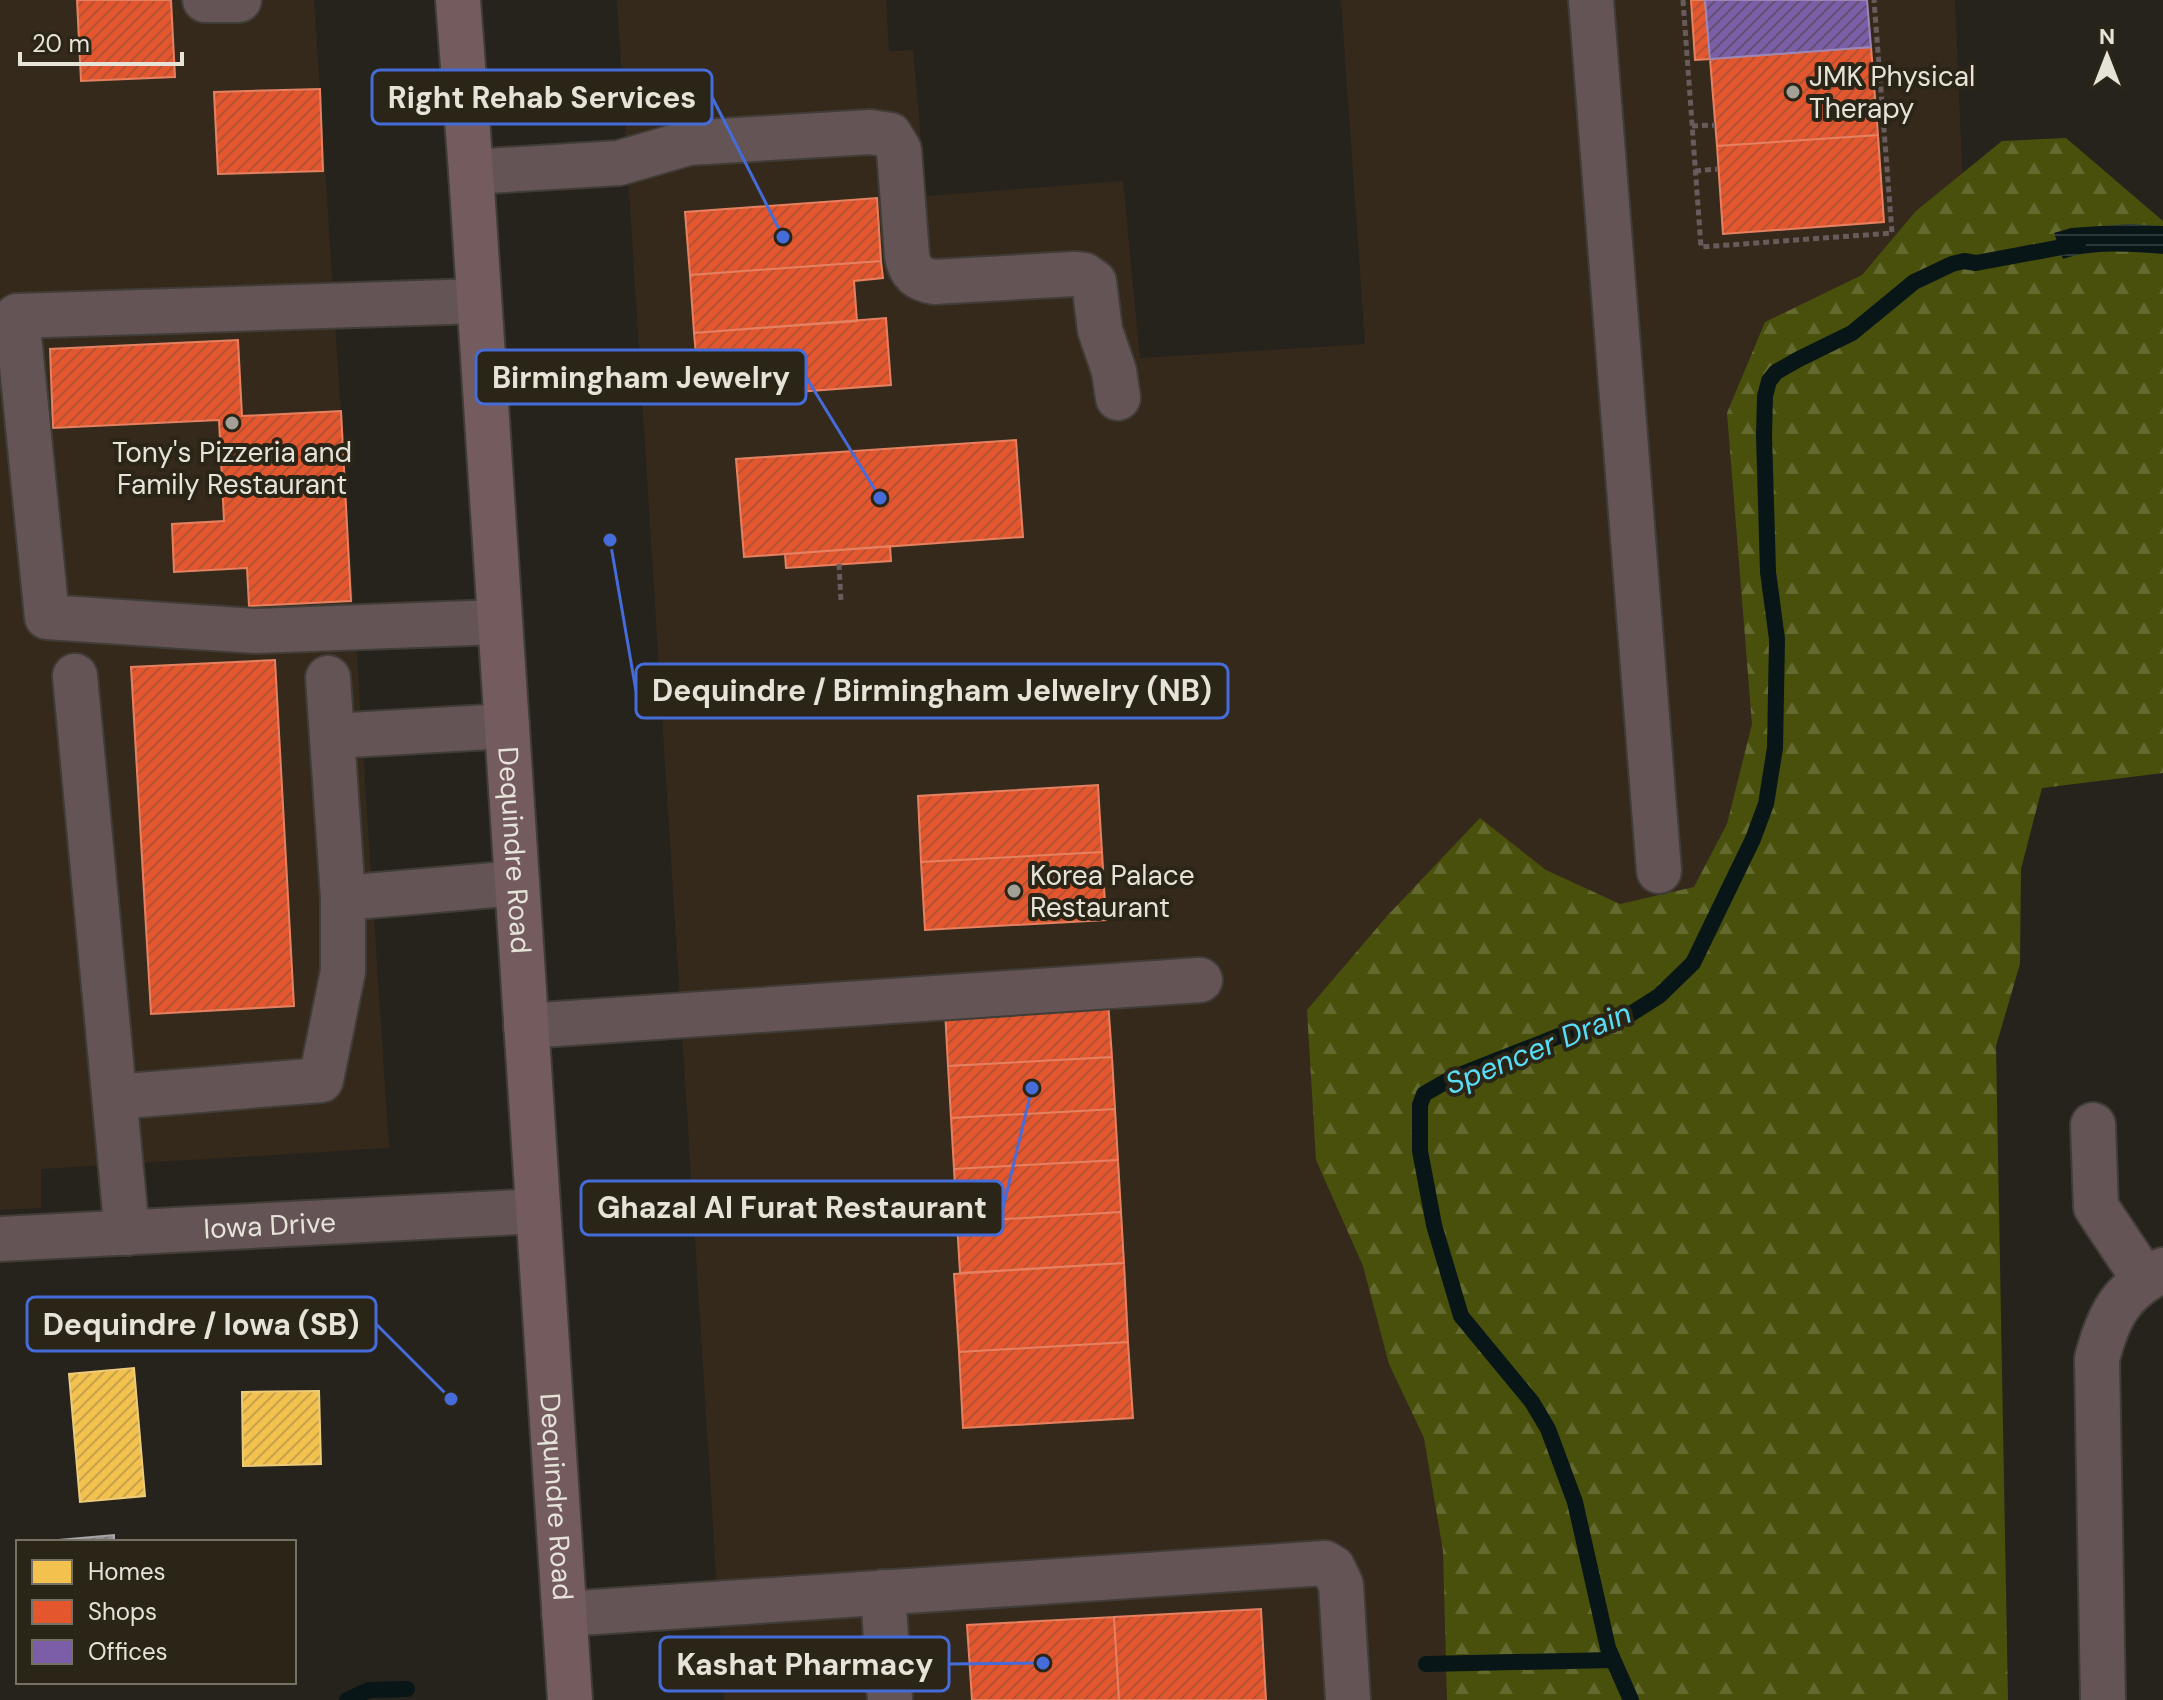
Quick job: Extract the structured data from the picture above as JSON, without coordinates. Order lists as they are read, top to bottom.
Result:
{
  "streets": {
    "main road": ["Dequindre Road"],
    "street": ["Iowa Drive"]
  },
  "crossings": [
    ["Dequindre Road", "Iowa Drive"]
  ],
  "water": ["Spencer Drain"],
  "places": [
    "JMK Physical Therapy",
    "Right Rehab Services",
    "Tony's Pizzeria and Family Restaurant",
    "Birmingham Jewelry",
    "Dequindre / Birmingham Jelwelry (NB)",
    "Korea Palace Restaurant",
    "Ghazal Al Furat Restaurant",
    "Dequindre / Iowa (SB)",
    "Kashat Pharmacy"
  ],
  "legend": ["Homes", "Shops", "Offices"],
  "scale_bar": "20 m",
  "north": "top"
}
